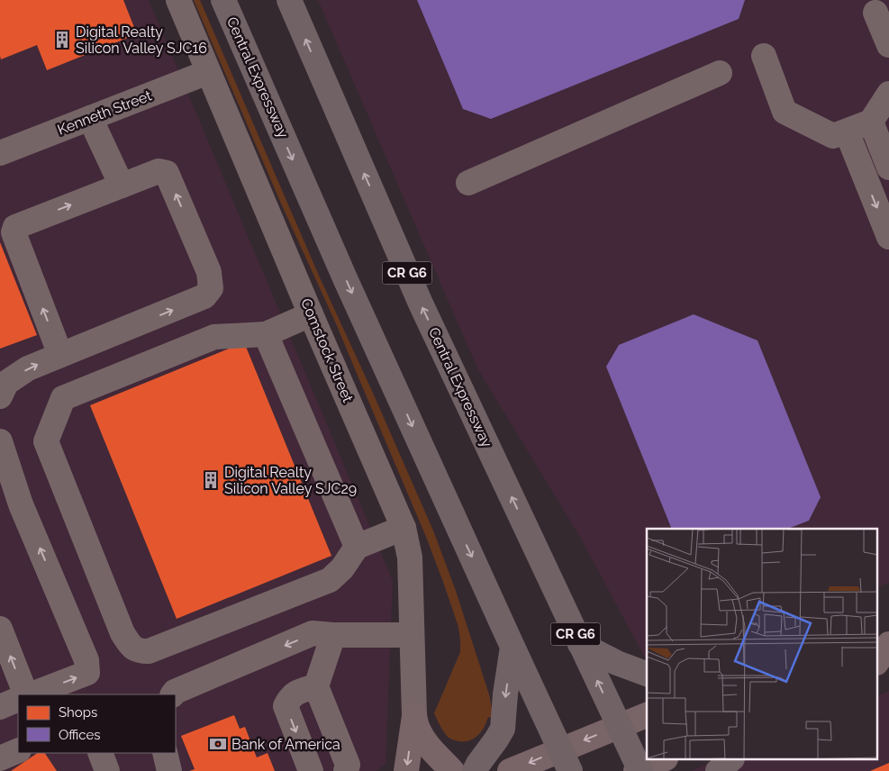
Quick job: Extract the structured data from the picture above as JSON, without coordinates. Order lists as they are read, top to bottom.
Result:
{
  "streets": {
    "highway": ["Central Expressway", "CR G6"],
    "street": ["Kenneth Street", "Comstock Street"]
  },
  "crossings": [
    ["Kenneth Street", "Comstock Street"]
  ],
  "places": {
    "building": ["Digital Realty Silicon Valley SJC16", "Digital Realty Silicon Valley SJC29"],
    "bank": ["Bank of America"]
  },
  "legend": ["Shops", "Offices"]
}
